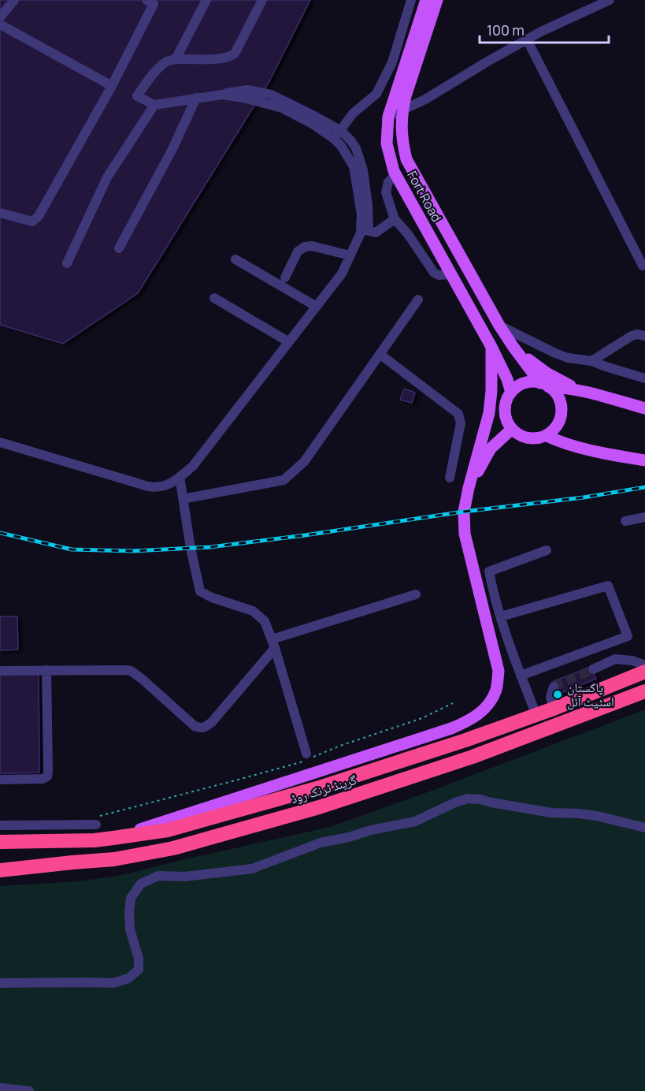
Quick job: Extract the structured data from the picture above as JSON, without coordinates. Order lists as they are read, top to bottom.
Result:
{
  "streets": {
    "highway": ["گرینڈ ٹرنک روڈ"],
    "main road": ["Fort Road"]
  },
  "places": ["پاکستان اسٹیٹ آئل"],
  "scale_bar": "100 m"
}
